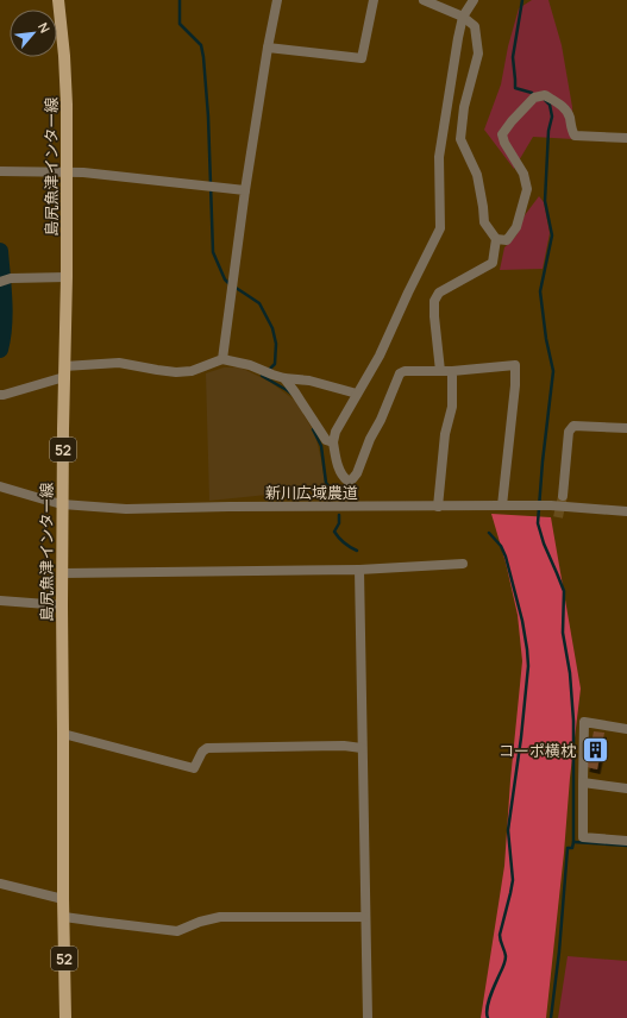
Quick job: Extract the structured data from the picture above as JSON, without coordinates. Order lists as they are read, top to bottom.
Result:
{
  "streets": {
    "main road": ["島尻魚津インター線", "52"],
    "street": ["新川広域農道"]
  },
  "crossings": [
    ["島尻魚津インター線", "新川広域農道"]
  ],
  "places": {
    "building": ["コーポ横枕"]
  },
  "north": "top right"
}
